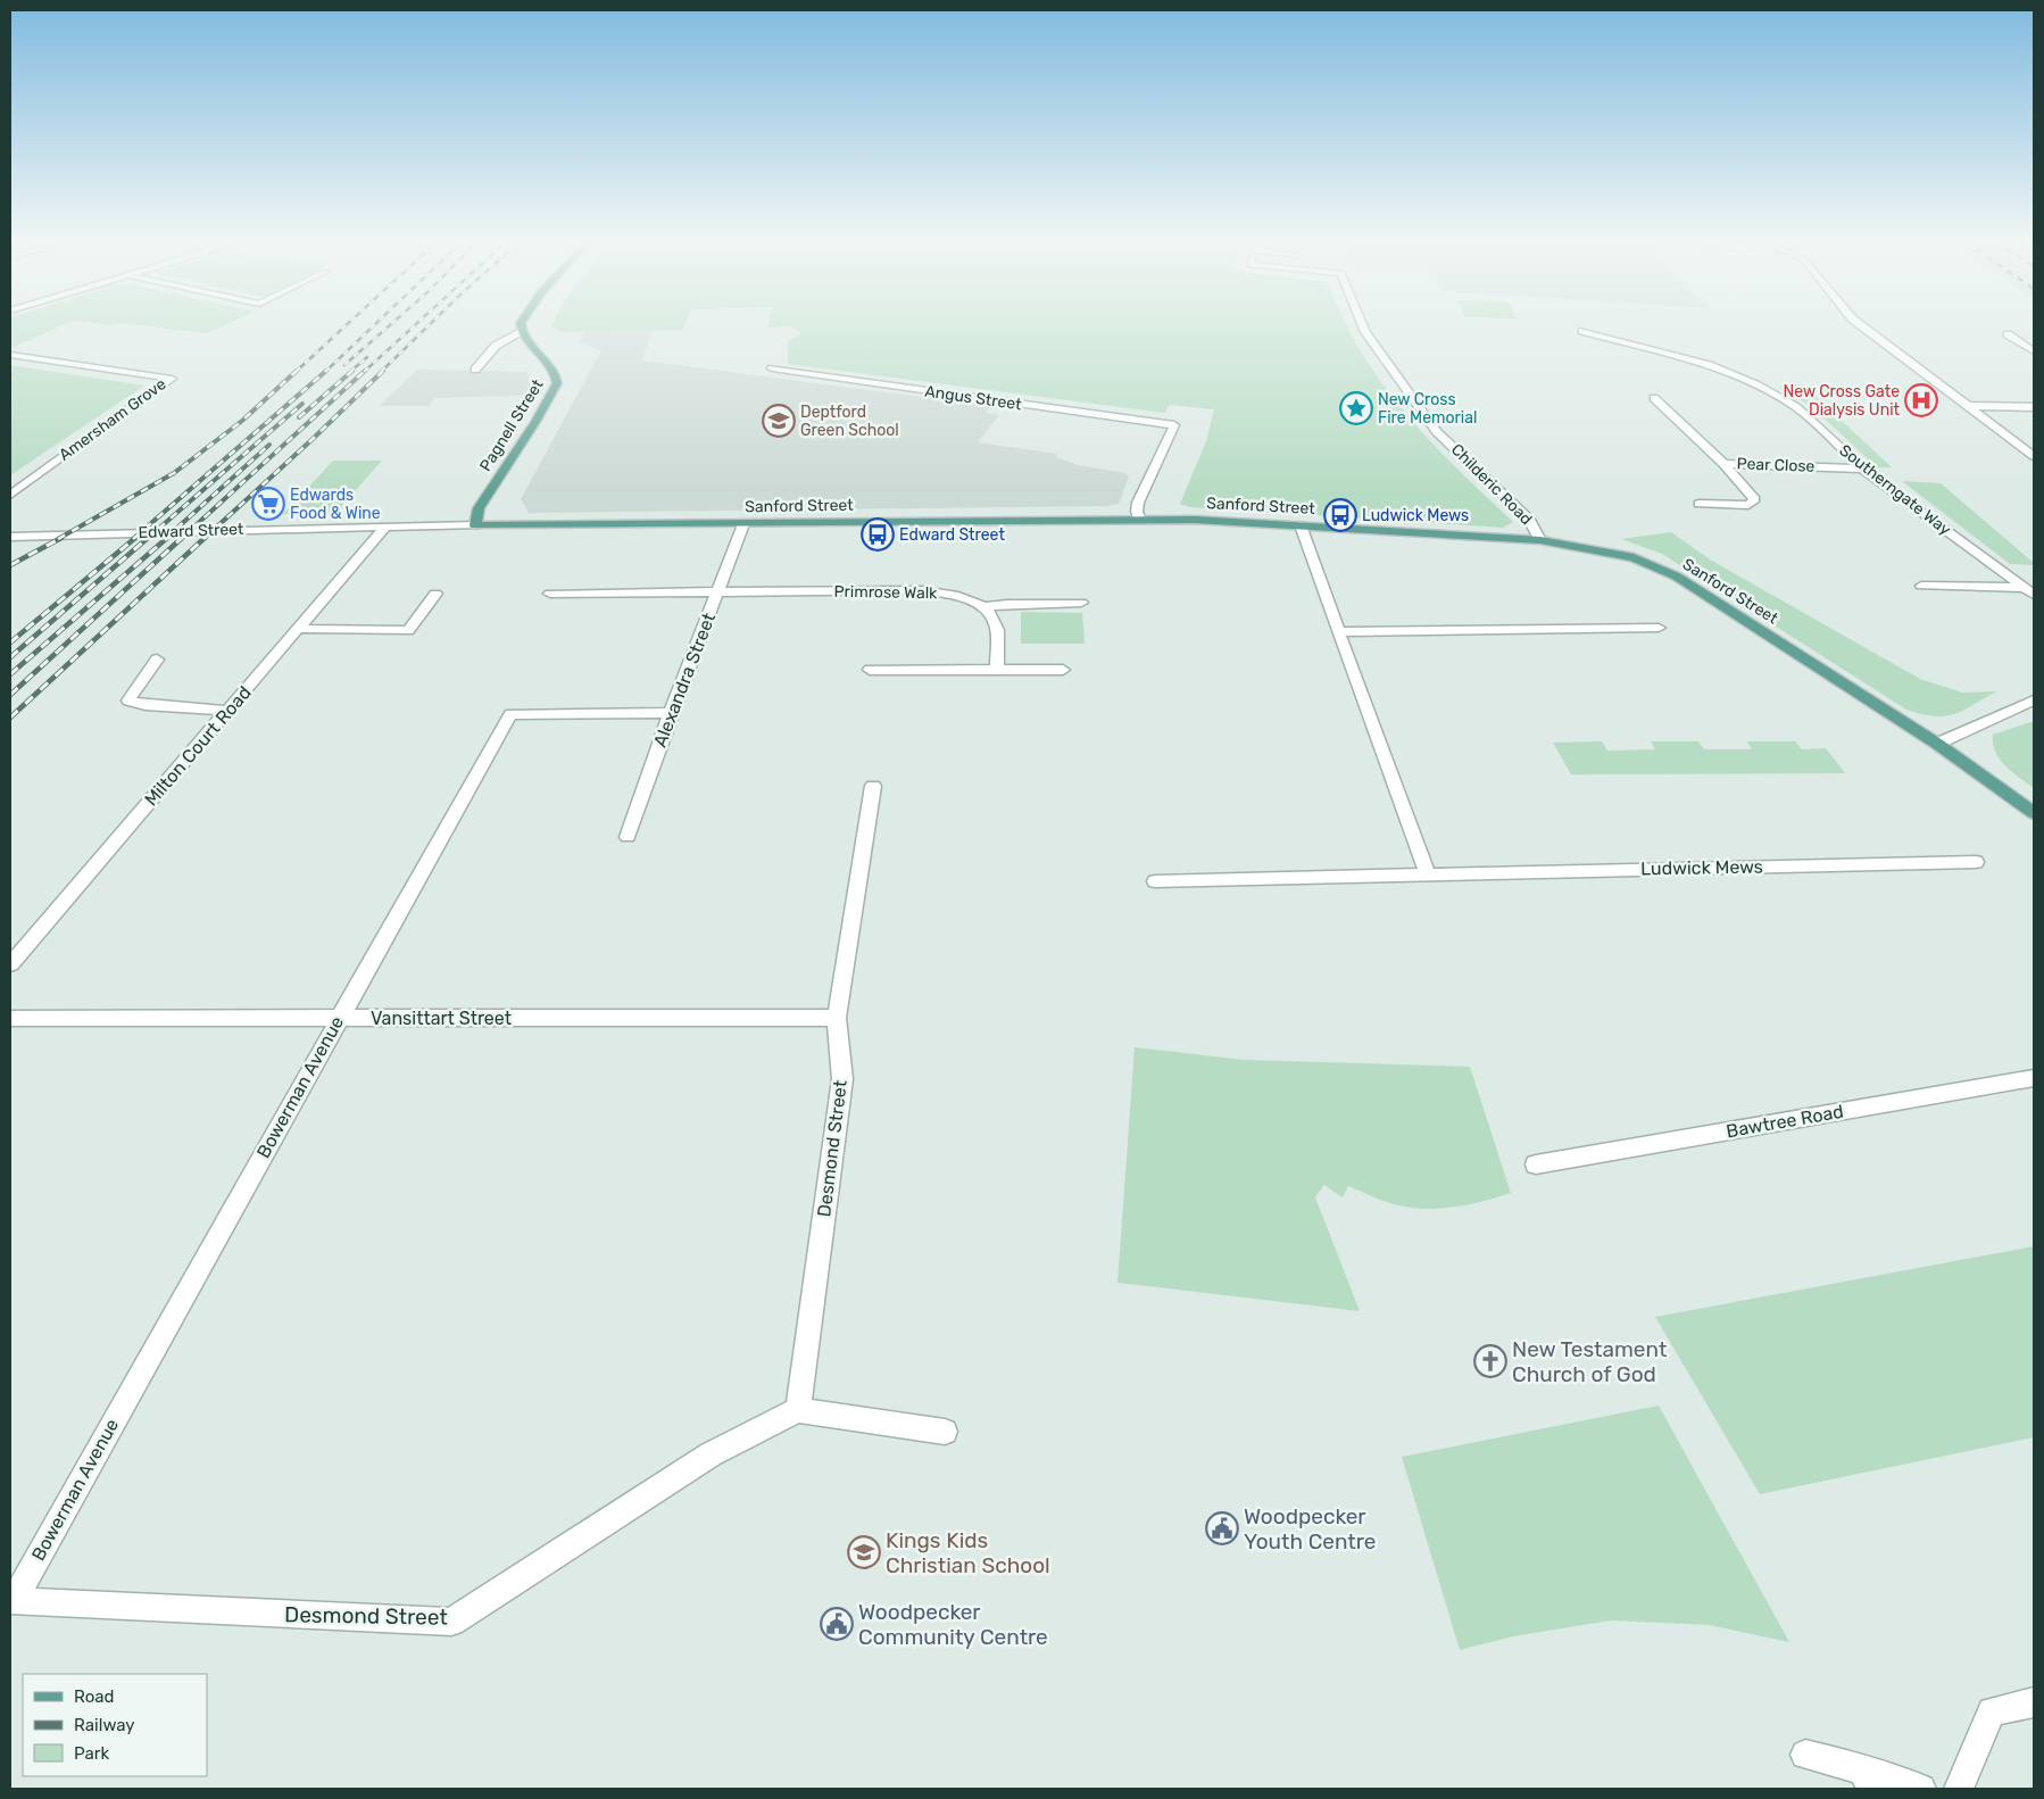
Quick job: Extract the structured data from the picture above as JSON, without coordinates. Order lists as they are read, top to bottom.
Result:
{
  "streets": {
    "main road": ["Pagnell Street", "Sanford Street"],
    "street": [
      "Angus Street",
      "Amersham Grove",
      "Pear Close",
      "Childeric Road",
      "Southerngate Way",
      "Edward Street",
      "Primrose Walk",
      "Alexandra Street",
      "Milton Court Road",
      "Ludwick Mews",
      "Vansittart Street",
      "Bowerman Avenue",
      "Bawtree Road",
      "Desmond Street"
    ]
  },
  "crossings": [
    ["Angus Street", "Sanford Street"],
    ["Pagnell Street", "Sanford Street"],
    ["Pagnell Street", "Edward Street"],
    ["Pear Close", "Southerngate Way"],
    ["Childeric Road", "Sanford Street"],
    ["Sanford Street", "Edward Street"],
    ["Sanford Street", "Alexandra Street"],
    ["Edward Street", "Milton Court Road"],
    ["Primrose Walk", "Alexandra Street"],
    ["Alexandra Street", "Bowerman Avenue"],
    ["Vansittart Street", "Bowerman Avenue"],
    ["Vansittart Street", "Desmond Street"],
    ["Bowerman Avenue", "Desmond Street"]
  ],
  "places": {
    "hospital": ["New Cross Gate Dialysis Unit"],
    "place": ["New Cross Fire Memorial"],
    "school or university": ["Deptford Green School", "Kings Kids Christian School"],
    "supermarket": ["Edwards Food & Wine"],
    "bus stop": ["Ludwick Mews", "Edward Street"],
    "church": ["New Testament Church of God"],
    "public building": ["Woodpecker Youth Centre", "Woodpecker Community Centre"]
  },
  "legend": ["Road", "Railway", "Park"]
}
